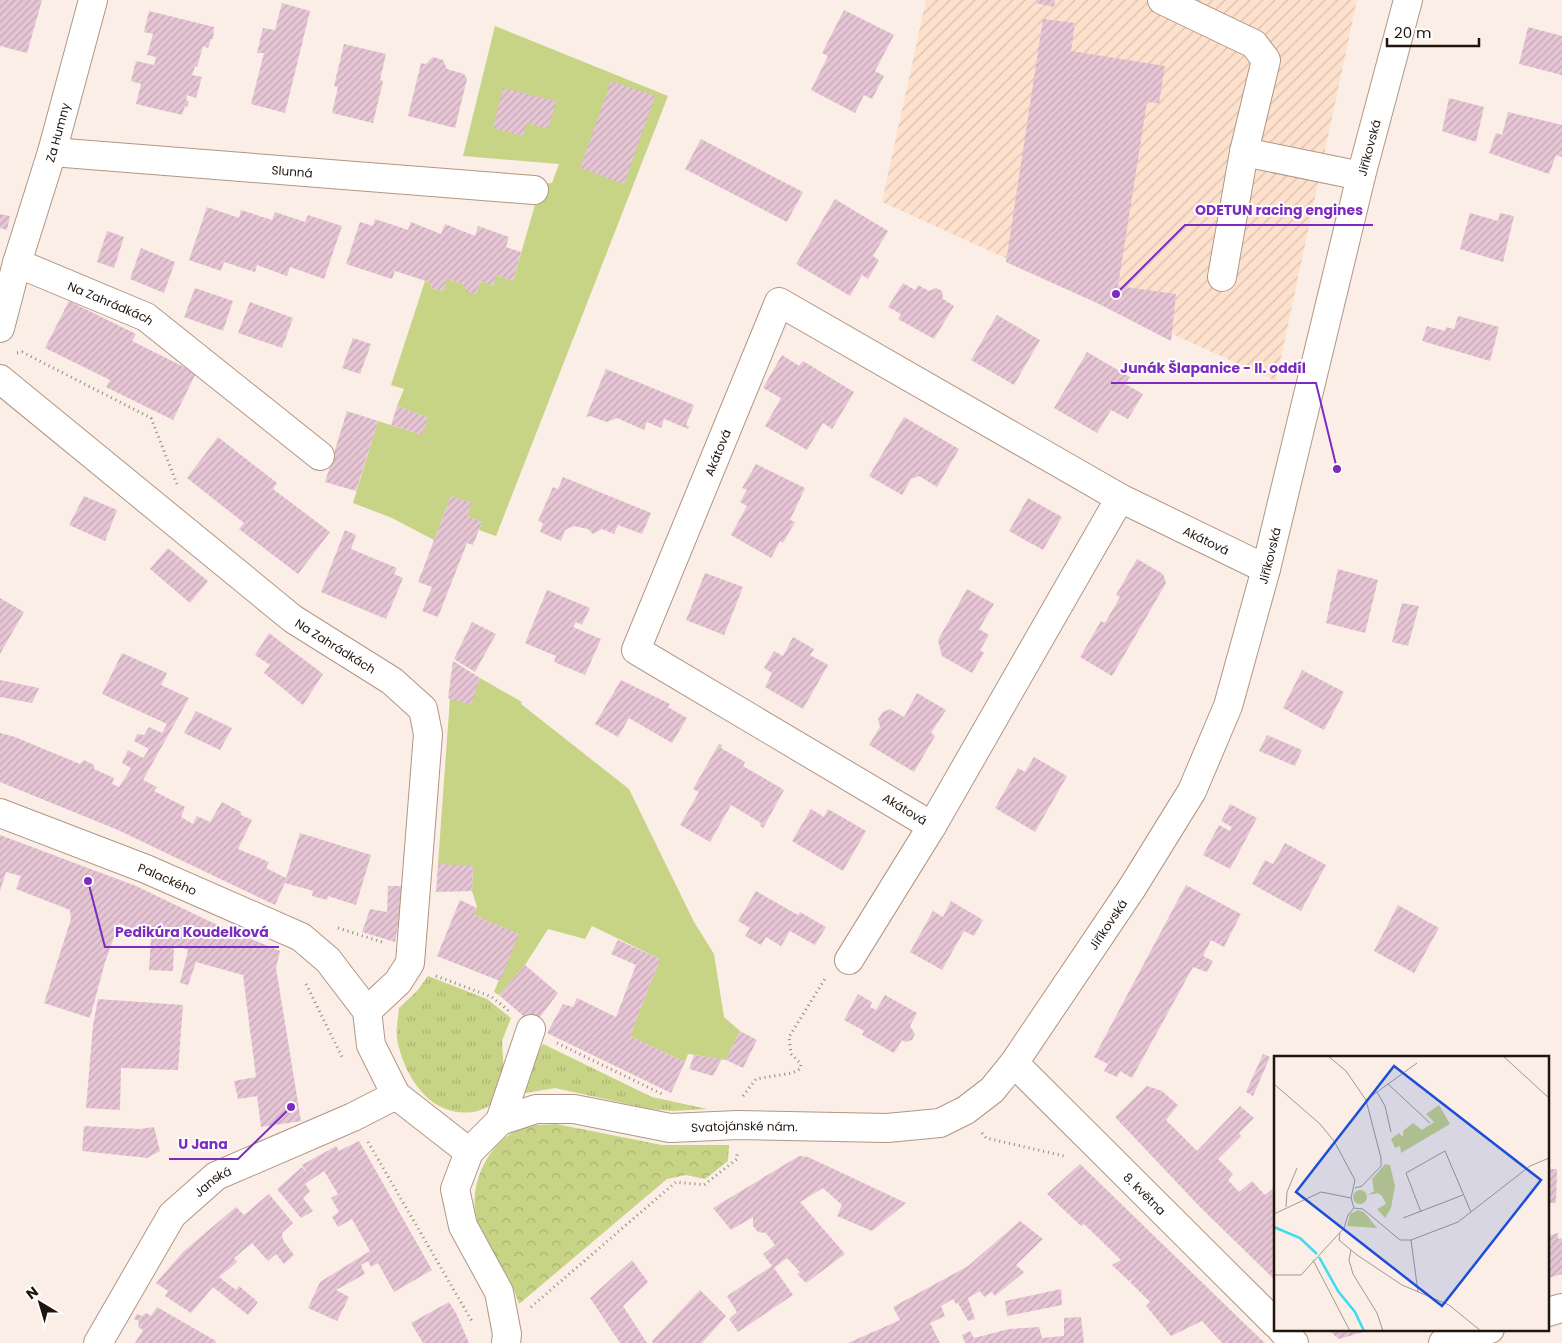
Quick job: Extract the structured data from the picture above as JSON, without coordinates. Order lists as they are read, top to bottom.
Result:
{
  "streets": {
    "street": [
      "Za Humny",
      "Jiříkovská",
      "Slunná",
      "Na Zahrádkách",
      "Akátová",
      "Palackého",
      "Svatojánské nám.",
      "Janská",
      "8. května"
    ]
  },
  "crossings": [
    ["Za Humny", "Slunná"],
    ["Za Humny", "Na Zahrádkách"],
    ["Jiříkovská", "Akátová"],
    ["Jiříkovská", "Svatojánské nám."],
    ["Jiříkovská", "8. května"],
    ["Na Zahrádkách", "Palackého"],
    ["Svatojánské nám.", "8. května"]
  ],
  "places": [
    "ODETUN racing engines",
    "Junák Šlapanice - II. oddíl",
    "Pedikúra Koudelková",
    "U Jana"
  ],
  "scale_bar": "20 m",
  "north": "top left"
}
